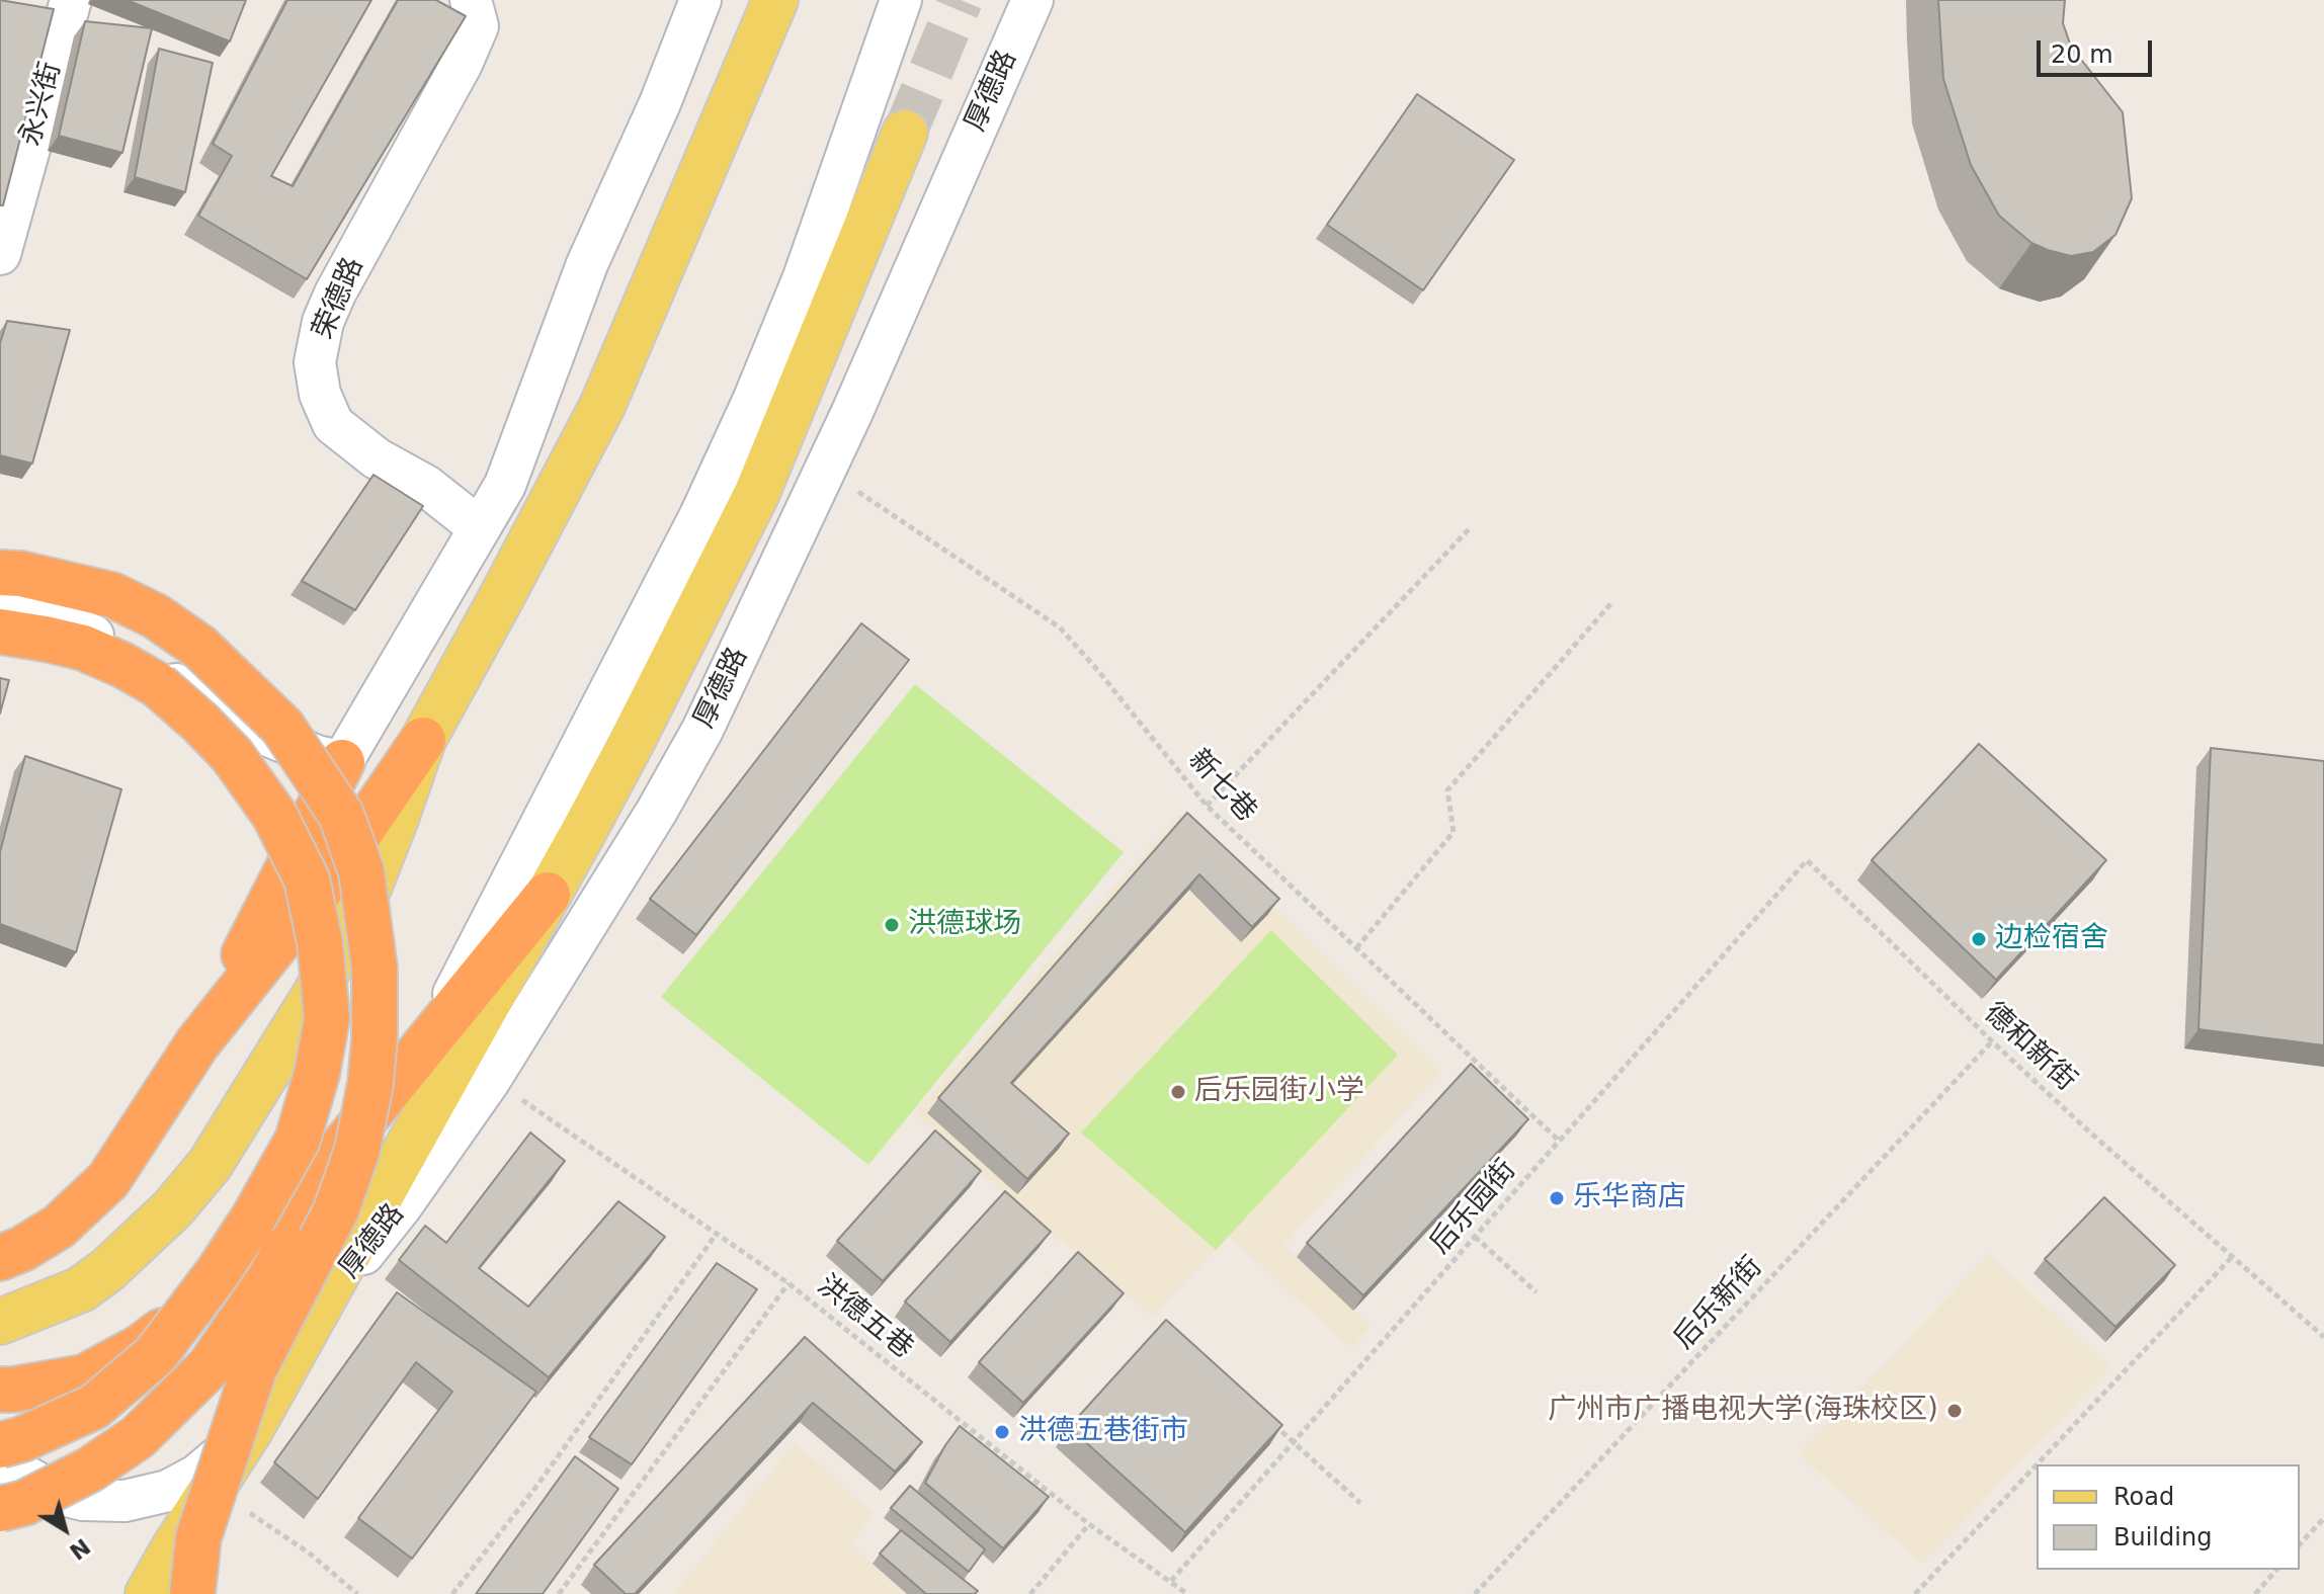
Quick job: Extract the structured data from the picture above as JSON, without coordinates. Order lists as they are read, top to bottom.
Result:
{
  "streets": {
    "street": ["厚德路", "永兴街", "荣德路"],
    "path": [
      "新七巷",
      "德和新街",
      "后乐园街",
      "后乐新街",
      "洪德五巷"
    ]
  },
  "crossings": [
    ["新七巷", "后乐园街"],
    ["德和新街", "后乐园街"],
    ["德和新街", "后乐新街"],
    ["后乐园街", "洪德五巷"]
  ],
  "places": [
    "洪德球场",
    "边检宿舍",
    "后乐园街小学",
    "乐华商店",
    "广州市广播电视大学(海珠校区)",
    "洪德五巷街市"
  ],
  "legend": ["Road", "Building"],
  "scale_bar": "20 m",
  "north": "bottom right"
}
